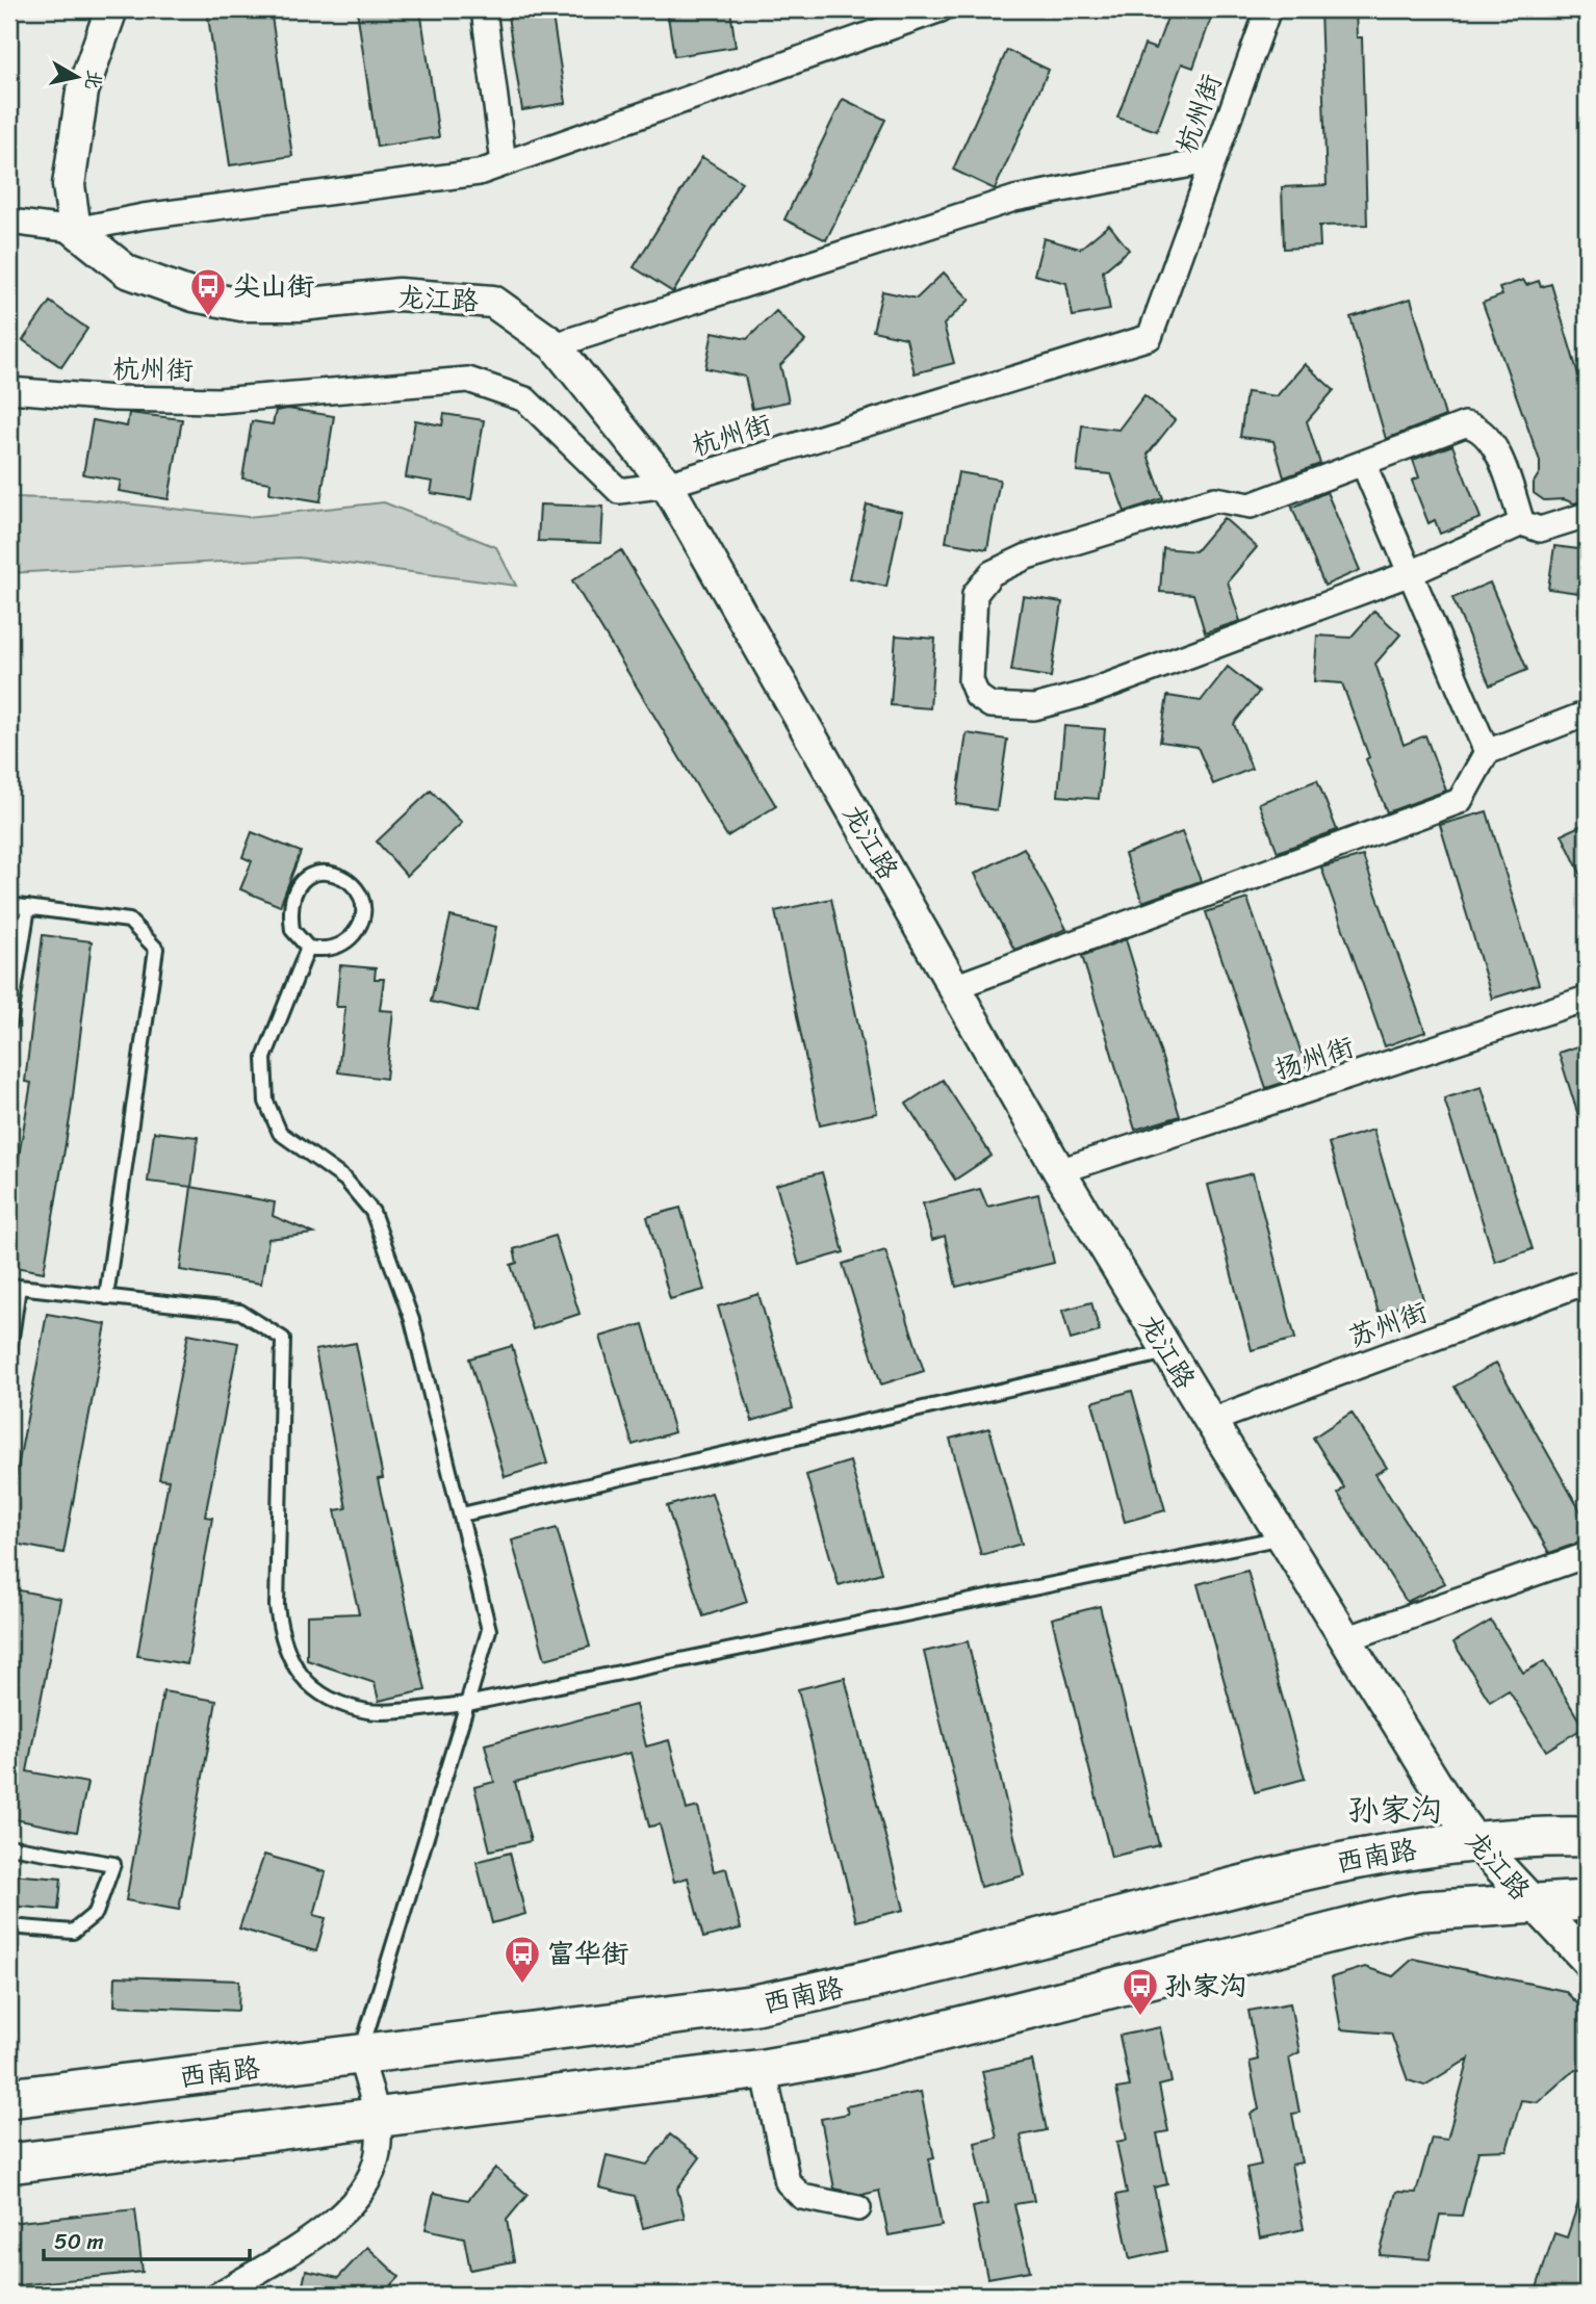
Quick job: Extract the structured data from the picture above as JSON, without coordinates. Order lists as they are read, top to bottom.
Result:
{
  "streets": {
    "main road": ["西南路"],
    "street": [
      "杭州街",
      "龙江路",
      "扬州街",
      "苏州街"
    ]
  },
  "crossings": [
    ["杭州街", "龙江路"],
    ["龙江路", "扬州街"],
    ["龙江路", "苏州街"],
    ["龙江路", "西南路"]
  ],
  "districts": ["孙家沟"],
  "places": {
    "bus stop": ["尖山街", "富华街", "孙家沟"]
  },
  "scale_bar": "50 m",
  "north": "right"
}
